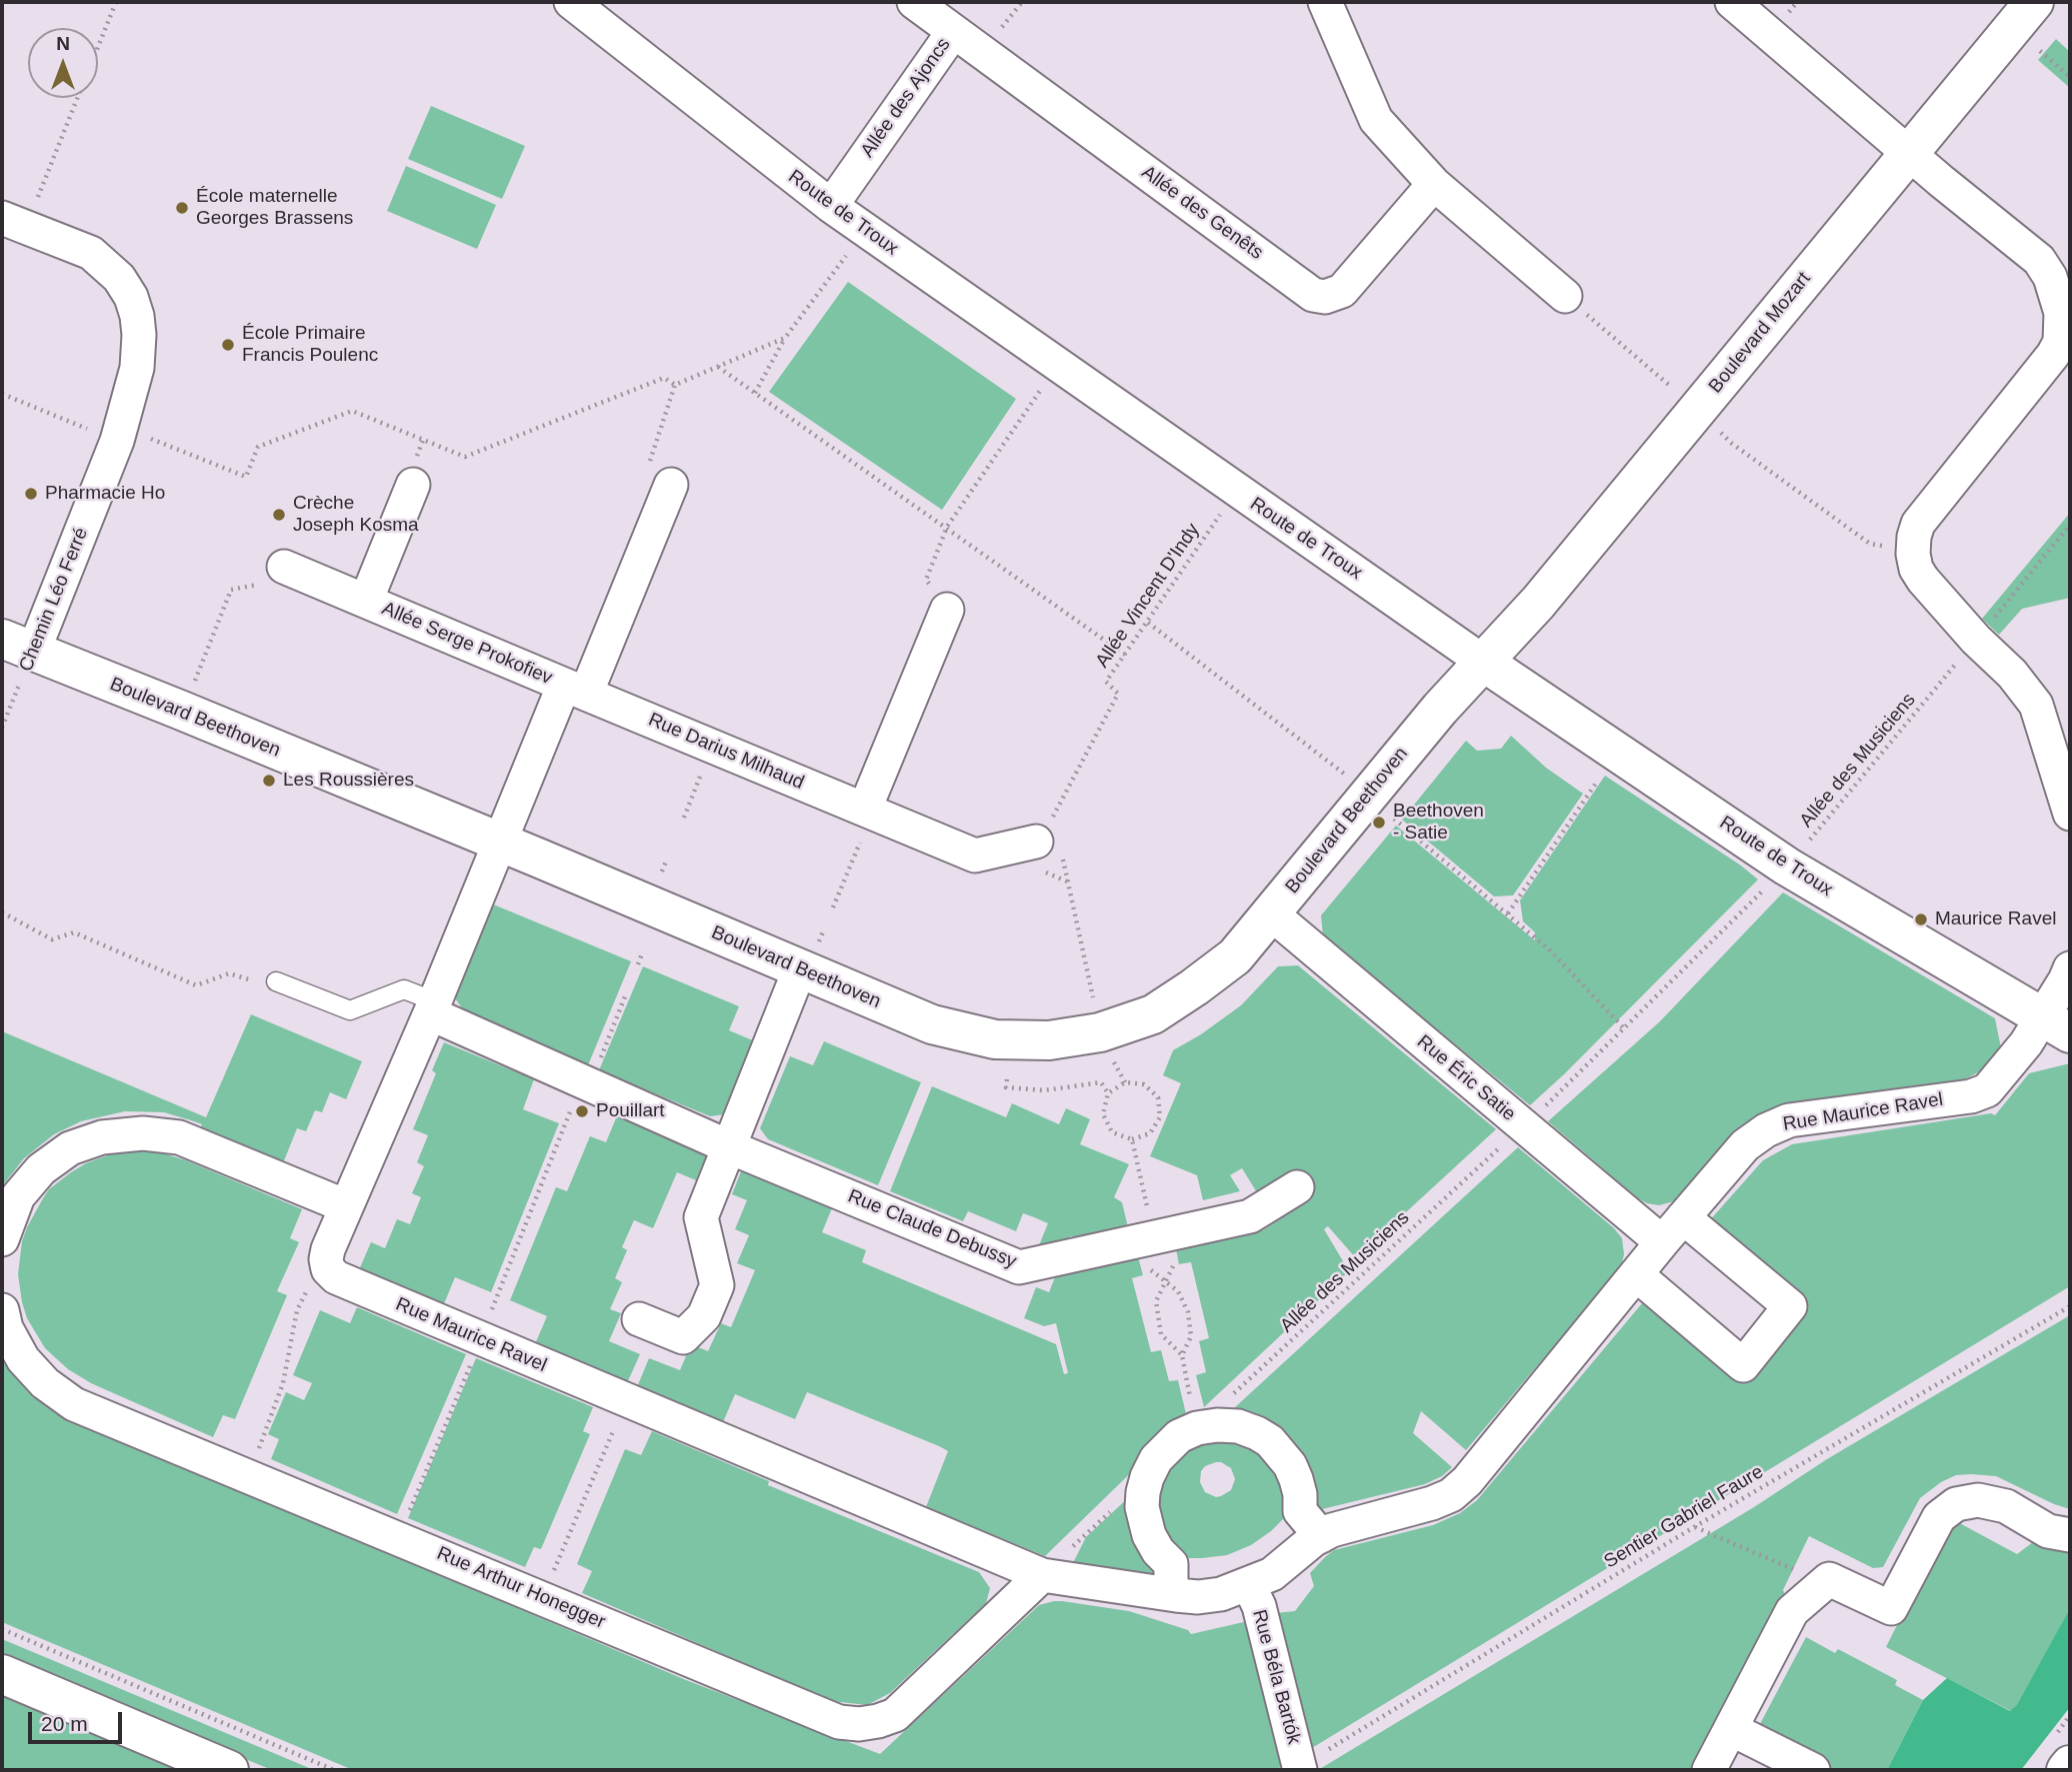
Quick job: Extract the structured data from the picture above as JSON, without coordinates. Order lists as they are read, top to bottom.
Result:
{
  "streets": {
    "street": [
      "Allée des Ajoncs",
      "Route de Troux",
      "Allée des Genêts",
      "Boulevard Mozart",
      "Chemin Léo Ferré",
      "Allée Serge Prokofiev",
      "Boulevard Beethoven",
      "Rue Darius Milhaud",
      "Rue Éric Satie",
      "Rue Maurice Ravel",
      "Rue Claude Debussy",
      "Rue Arthur Honegger",
      "Rue Béla Bartók"
    ],
    "path": ["Allée Vincent D'Indy", "Allée des Musiciens", "Sentier Gabriel Faure"]
  },
  "crossings": [
    ["Allée des Ajoncs", "Route de Troux"],
    ["Allée des Ajoncs", "Allée des Genêts"],
    ["Route de Troux", "Boulevard Mozart"],
    ["Route de Troux", "Allée Vincent D'Indy"],
    ["Route de Troux", "Boulevard Beethoven"],
    ["Route de Troux", "Allée des Musiciens"],
    ["Route de Troux", "Rue Maurice Ravel"],
    ["Boulevard Mozart", "Boulevard Beethoven"],
    ["Allée Vincent D'Indy", "Boulevard Beethoven"],
    ["Allée Vincent D'Indy", "Rue Darius Milhaud"],
    ["Chemin Léo Ferré", "Boulevard Beethoven"],
    ["Allée Serge Prokofiev", "Boulevard Beethoven"],
    ["Allée Serge Prokofiev", "Rue Darius Milhaud"],
    ["Allée Serge Prokofiev", "Rue Maurice Ravel"],
    ["Boulevard Beethoven", "Rue Éric Satie"],
    ["Boulevard Beethoven", "Rue Maurice Ravel"],
    ["Allée des Musiciens", "Rue Maurice Ravel"],
    ["Allée des Musiciens", "Rue Béla Bartók"],
    ["Rue Éric Satie", "Rue Maurice Ravel"],
    ["Rue Maurice Ravel", "Rue Claude Debussy"],
    ["Rue Maurice Ravel", "Rue Arthur Honegger"],
    ["Rue Maurice Ravel", "Rue Béla Bartók"]
  ],
  "places": [
    "École maternelle Georges Brassens",
    "École Primaire Francis Poulenc",
    "Pharmacie Ho",
    "Crèche Joseph Kosma",
    "Les Roussières",
    "Beethoven - Satie",
    "Maurice Ravel",
    "Pouillart"
  ],
  "scale_bar": "20 m",
  "north": "top"
}
